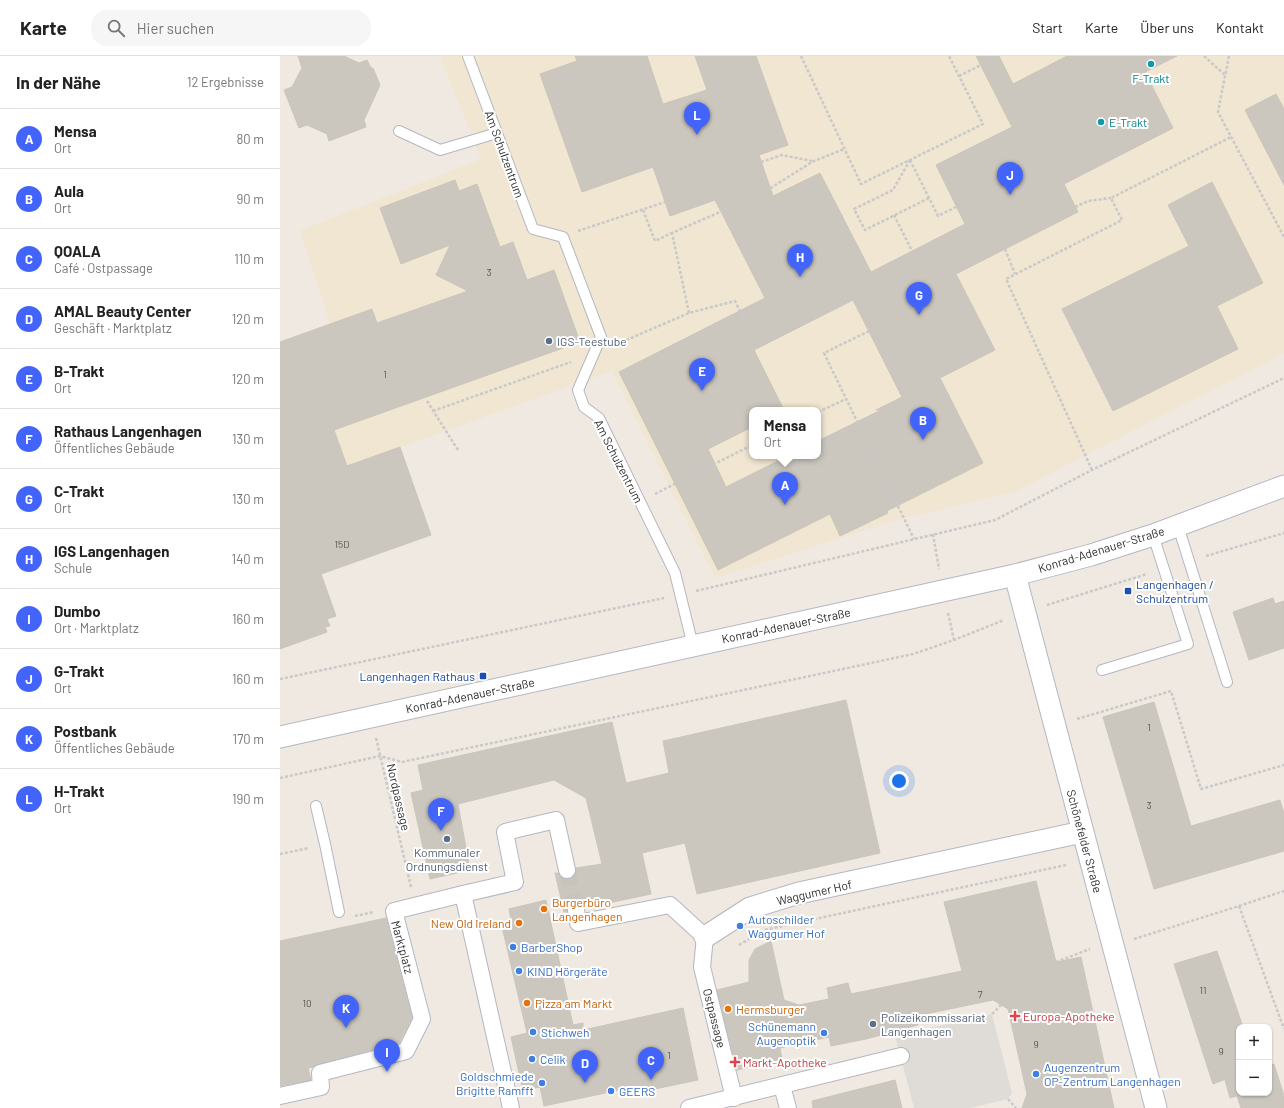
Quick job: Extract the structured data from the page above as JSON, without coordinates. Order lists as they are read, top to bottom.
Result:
{
  "streets": {
    "street": [
      "Konrad-Adenauer-Straße",
      "Schönefelder Straße",
      "Waggumer Hof",
      "Marktplatz",
      "Ostpassage"
    ],
    "lane": ["Am Schulzentrum"],
    "path": ["Nordpassage"]
  },
  "crossings": [
    ["Am Schulzentrum", "Konrad-Adenauer-Straße"],
    ["Konrad-Adenauer-Straße", "Nordpassage"],
    ["Konrad-Adenauer-Straße", "Schönefelder Straße"],
    ["Nordpassage", "Marktplatz"],
    ["Schönefelder Straße", "Waggumer Hof"],
    ["Waggumer Hof", "Ostpassage"]
  ],
  "places": {
    "other": [
      "F-Trakt",
      "E-Trakt",
      "IGS-Teestube",
      "Kommunaler Ordnungsdienst",
      "Burgerbüro Langenhagen",
      "New Old Ireland",
      "Autoschilder Waggumer Hof",
      "BarberShop",
      "KIND Hörgeräte",
      "Pizza am Markt",
      "Hermsburger",
      "Polizeikommissariat Langenhagen",
      "Stichweh",
      "Schünemann Augenoptik",
      "Celik",
      "Augenzentrum OP-Zentrum Langenhagen",
      "Goldschmiede Brigitte Ramfft",
      "GEERS"
    ],
    "transit": ["Langenhagen / Schulzentrum", "Langenhagen Rathaus"],
    "health": ["Europa-Apotheke", "Markt-Apotheke"]
  },
  "house_numbers": [
    "3",
    "1",
    "15D",
    "1",
    "3",
    "11",
    "7",
    "10",
    "9",
    "9",
    "1"
  ],
  "page": {
    "header": "Karte",
    "search": "Hier suchen",
    "nav": [
      "Start",
      "Karte",
      "Über uns",
      "Kontakt"
    ],
    "heading": ["In der Nähe", "12 Ergebnisse"],
    "pins": [
      "L",
      "J",
      "H",
      "G",
      "E",
      "B",
      "A",
      "F",
      "K",
      "I",
      "C",
      "D"
    ],
    "list": [
      {
        "mark": "A",
        "name": "Mensa",
        "note": "Ort",
        "value": "80 m"
      },
      {
        "mark": "B",
        "name": "Aula",
        "note": "Ort",
        "value": "90 m"
      },
      {
        "mark": "C",
        "name": "QOALA",
        "note": "Café · Ostpassage",
        "value": "110 m"
      },
      {
        "mark": "D",
        "name": "AMAL Beauty Center",
        "note": "Geschäft · Marktplatz",
        "value": "120 m"
      },
      {
        "mark": "E",
        "name": "B-Trakt",
        "note": "Ort",
        "value": "120 m"
      },
      {
        "mark": "F",
        "name": "Rathaus Langenhagen",
        "note": "Öffentliches Gebäude",
        "value": "130 m"
      },
      {
        "mark": "G",
        "name": "C-Trakt",
        "note": "Ort",
        "value": "130 m"
      },
      {
        "mark": "H",
        "name": "IGS Langenhagen",
        "note": "Schule",
        "value": "140 m"
      },
      {
        "mark": "I",
        "name": "Dumbo",
        "note": "Ort · Marktplatz",
        "value": "160 m"
      },
      {
        "mark": "J",
        "name": "G-Trakt",
        "note": "Ort",
        "value": "160 m"
      },
      {
        "mark": "K",
        "name": "Postbank",
        "note": "Öffentliches Gebäude",
        "value": "170 m"
      },
      {
        "mark": "L",
        "name": "H-Trakt",
        "note": "Ort",
        "value": "190 m"
      }
    ],
    "popup": ["Mensa", "Ort"],
    "map_buttons": ["+", "−"]
  }
}
